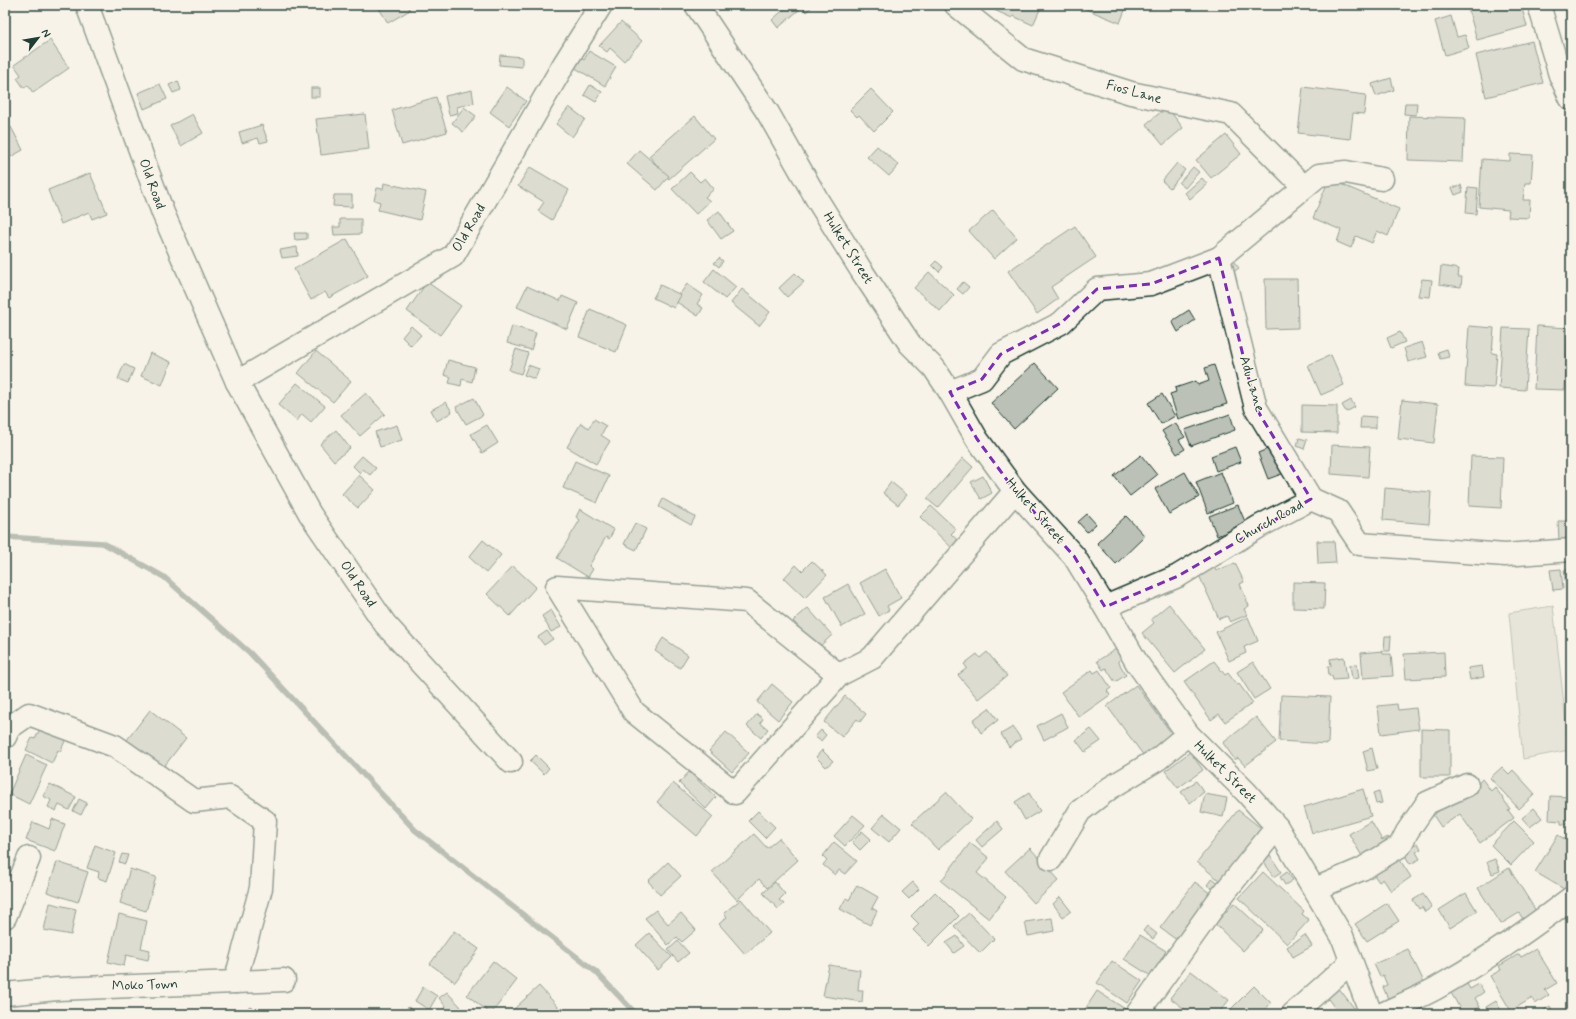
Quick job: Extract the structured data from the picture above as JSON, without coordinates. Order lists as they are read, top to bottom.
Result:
{
  "streets": {
    "street": [
      "Fios Lane",
      "Old Road",
      "Hulket Street",
      "Adu Lane",
      "Church Road",
      "Moko Town"
    ]
  },
  "crossings": [
    ["Hulket Street", "Church Road"],
    ["Adu Lane", "Church Road"]
  ],
  "north": "top right"
}
